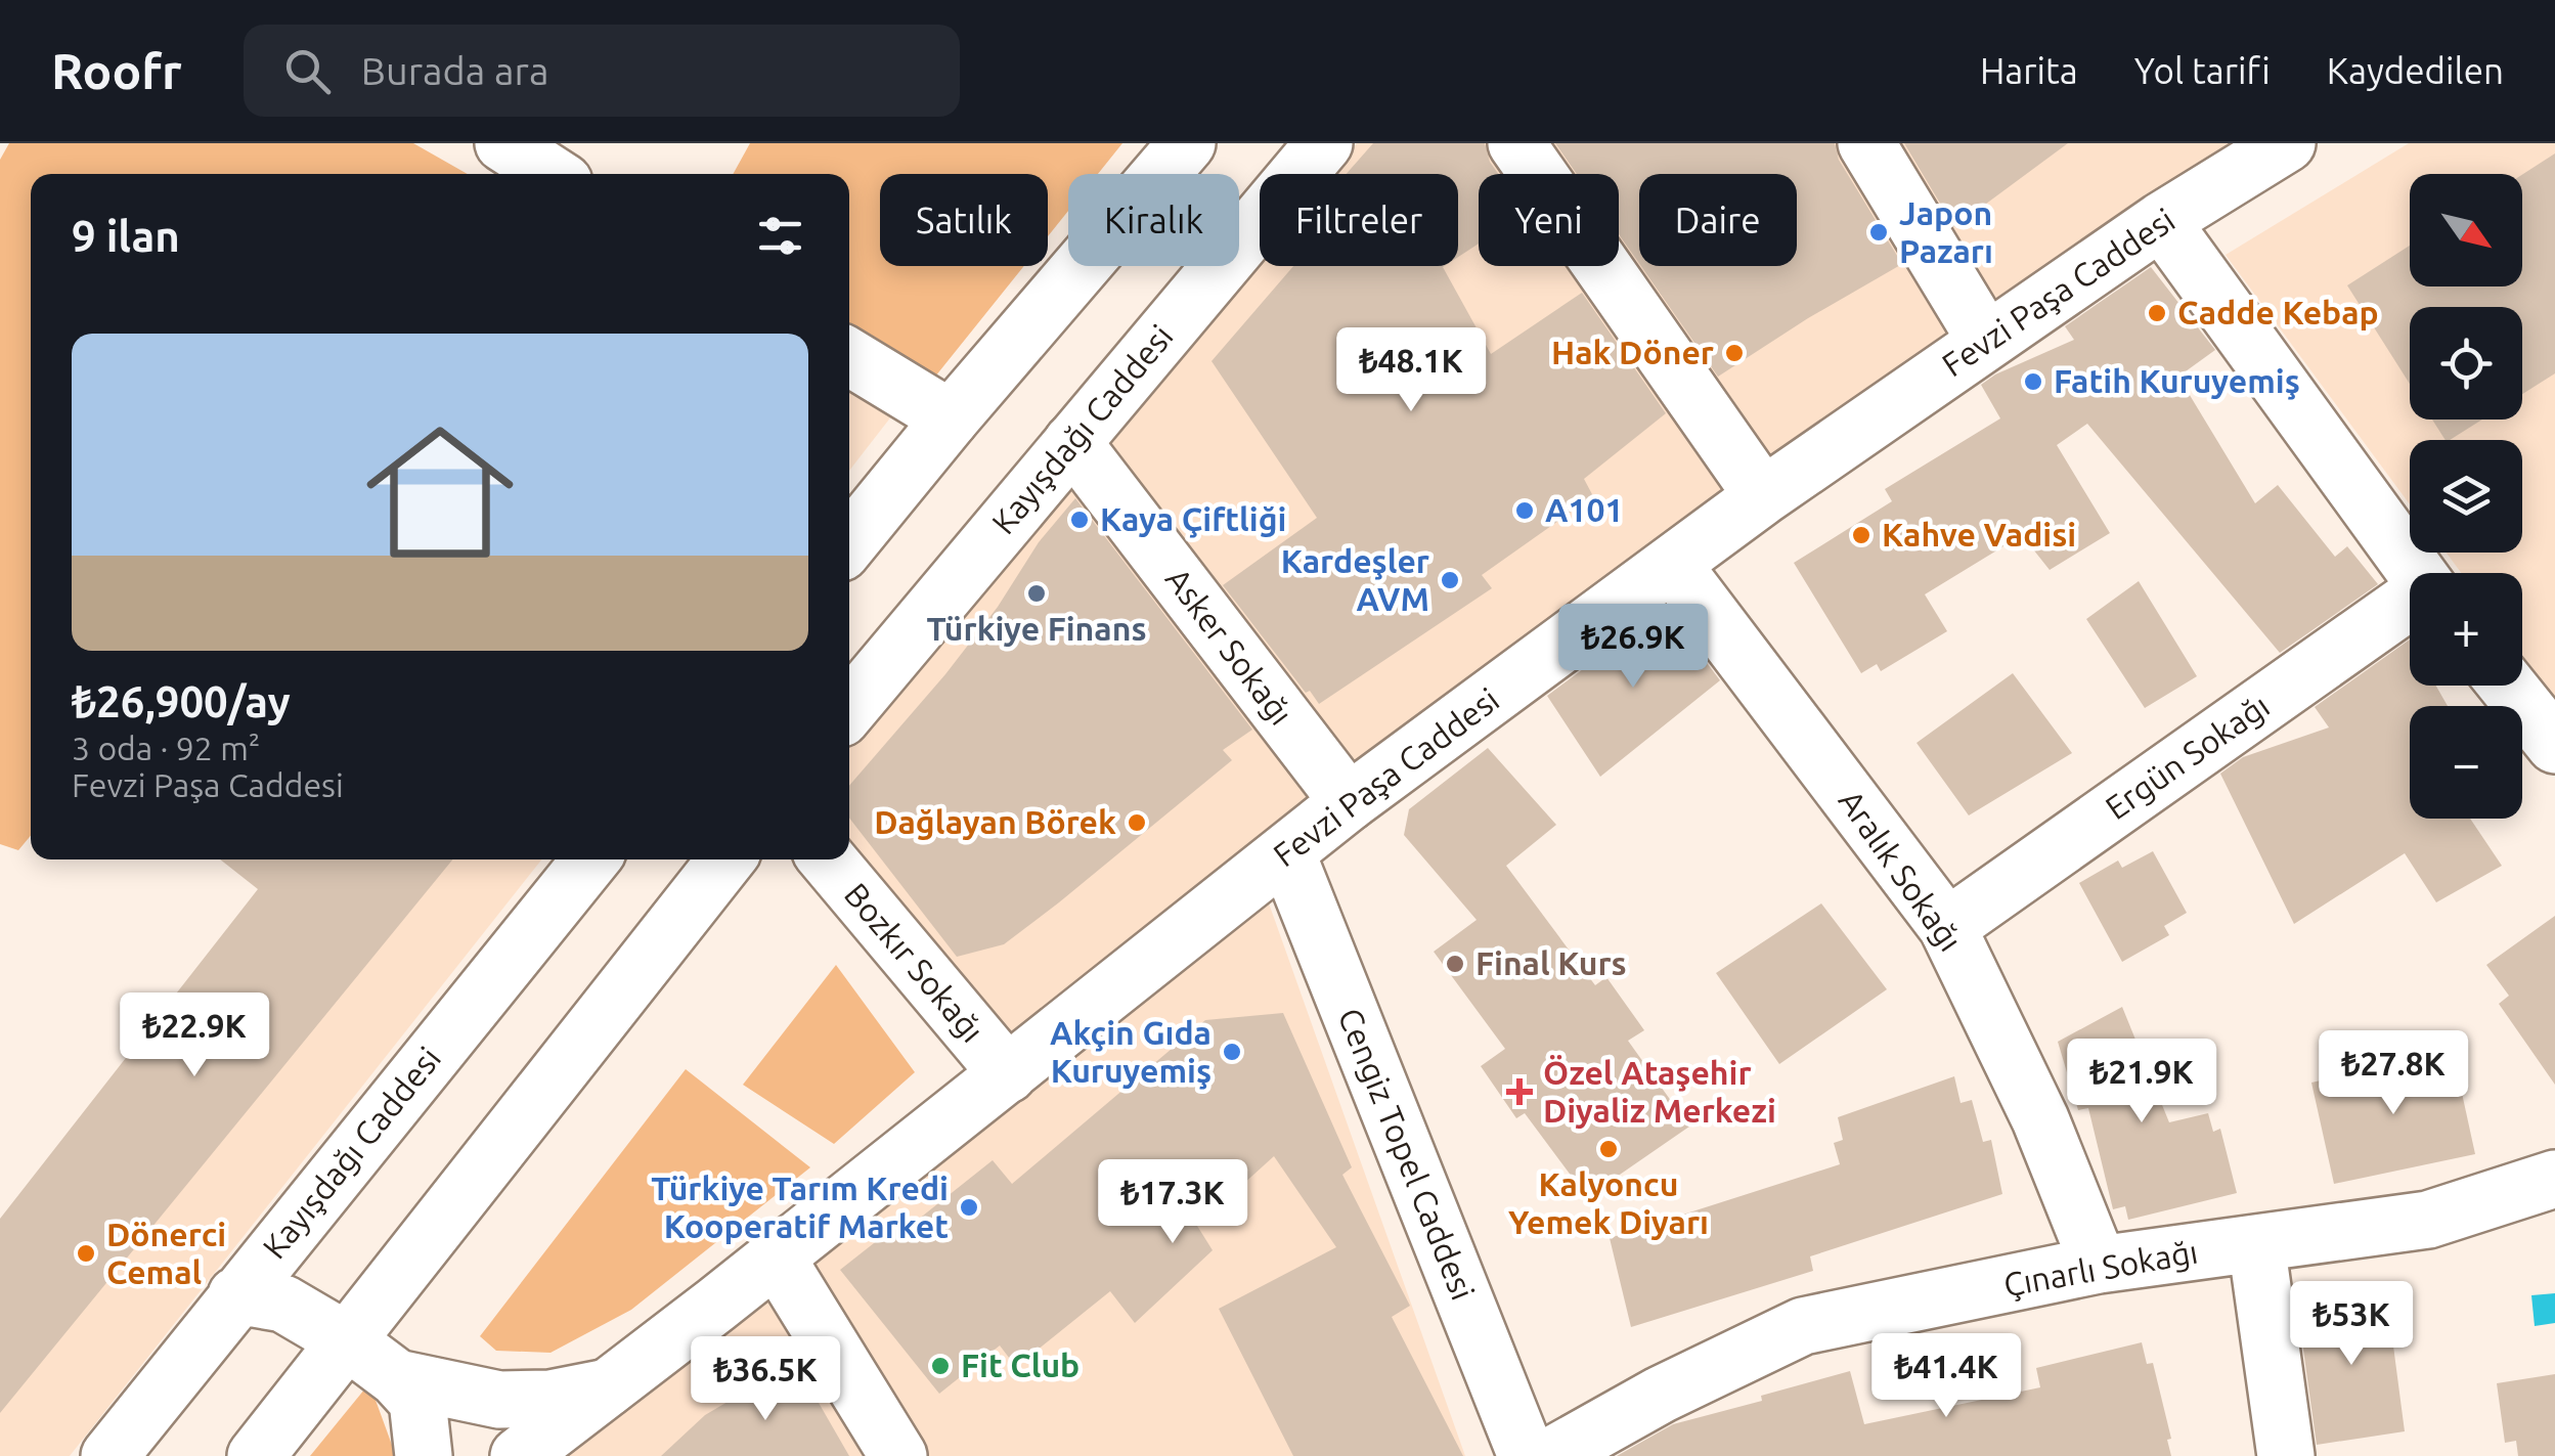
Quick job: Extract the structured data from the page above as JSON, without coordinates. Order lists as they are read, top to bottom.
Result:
{
  "streets": {
    "street": [
      "Fevzi Paşa Caddesi",
      "Kayışdağı Caddesi",
      "Asker Sokağı",
      "Ergün Sokağı",
      "Aralık Sokağı",
      "Bozkır Sokağı",
      "Cengiz Topel Caddesi",
      "Çınarlı Sokağı"
    ]
  },
  "crossings": [
    ["Fevzi Paşa Caddesi", "Asker Sokağı"],
    ["Fevzi Paşa Caddesi", "Aralık Sokağı"],
    ["Fevzi Paşa Caddesi", "Bozkır Sokağı"],
    ["Fevzi Paşa Caddesi", "Cengiz Topel Caddesi"],
    ["Kayışdağı Caddesi", "Asker Sokağı"],
    ["Ergün Sokağı", "Aralık Sokağı"],
    ["Aralık Sokağı", "Çınarlı Sokağı"]
  ],
  "places": {
    "other": [
      "Japon Pazarı",
      "Cadde Kebap",
      "Hak Döner",
      "Fatih Kuruyemiş",
      "A101",
      "Kaya Çiftliği",
      "Kahve Vadisi",
      "Kardeşler AVM",
      "Türkiye Finans",
      "Dağlayan Börek",
      "Final Kurs",
      "Akçin Gıda Kuruyemiş",
      "Kalyoncu Yemek Diyarı",
      "Türkiye Tarım Kredi Kooperatif Market",
      "Dönerci Cemal",
      "Fit Club"
    ],
    "health": ["Özel Ataşehir Diyaliz Merkezi"]
  },
  "north": "bottom right",
  "page": {
    "header": "Roofr",
    "search": "Burada ara",
    "nav": ["Harita", "Yol tarifi", "Kaydedilen"],
    "map_buttons": ["+", "−"],
    "chip": [
      "Satılık",
      "Kiralık",
      "Filtreler",
      "Yeni",
      "Daire"
    ],
    "heading": "9 ilan",
    "list": [
      {
        "name": "₺26,900/ay",
        "note": "3 oda · 92 m² · Fevzi Paşa Caddesi"
      }
    ],
    "price": [
      "₺48.1K",
      "₺26.9K",
      "₺22.9K",
      "₺27.8K",
      "₺21.9K",
      "₺17.3K",
      "₺53K",
      "₺41.4K",
      "₺36.5K"
    ]
  }
}
